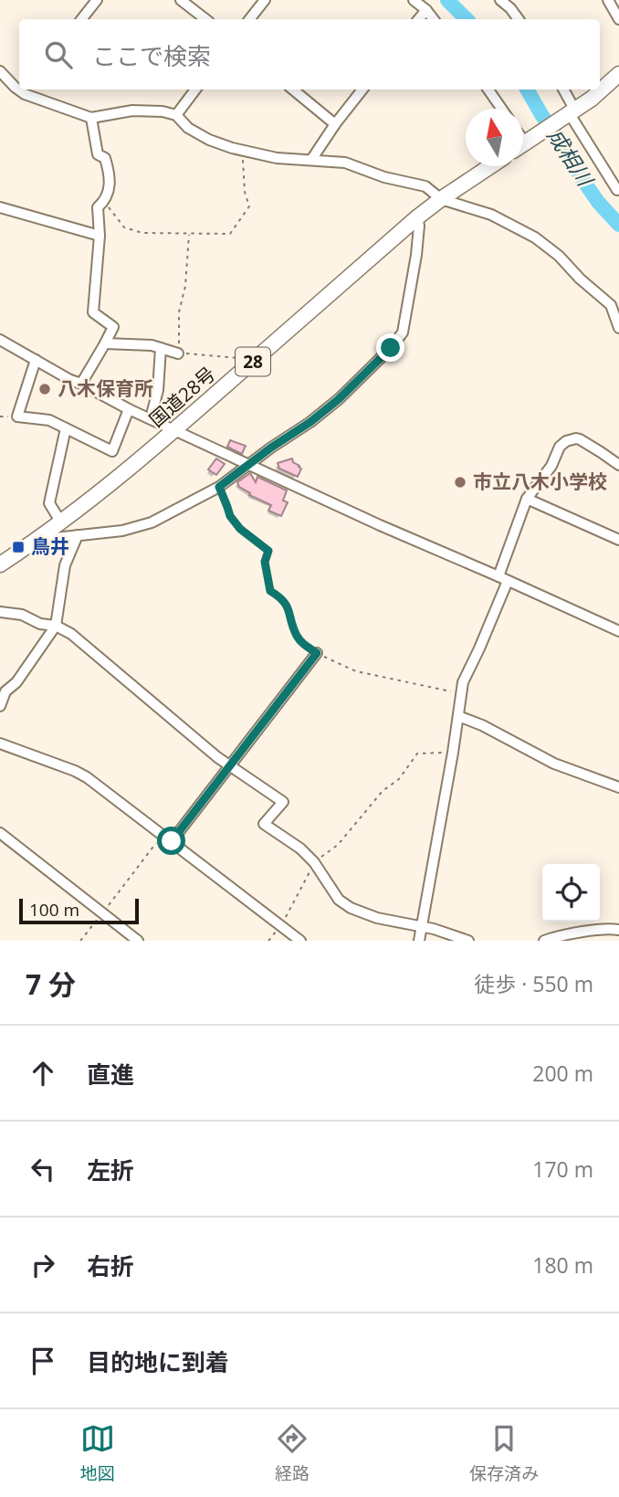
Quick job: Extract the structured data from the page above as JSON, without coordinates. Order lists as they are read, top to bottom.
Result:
{
  "streets": {
    "highway": ["28", "国道28号"]
  },
  "water": ["成相川"],
  "places": {
    "other": ["八木保育所", "市立八木小学校"],
    "transit": ["鳥井"]
  },
  "scale_bar": "100 m",
  "north": "top",
  "page": {
    "search": "ここで検索",
    "scale": "100 m",
    "heading": ["7 分", "徒歩 · 550 m"],
    "list": [
      ["直進", "200 m"],
      ["左折", "170 m"],
      ["右折", "180 m"],
      "目的地に到着"
    ],
    "nav": ["地図", "経路", "保存済み"]
  }
}
